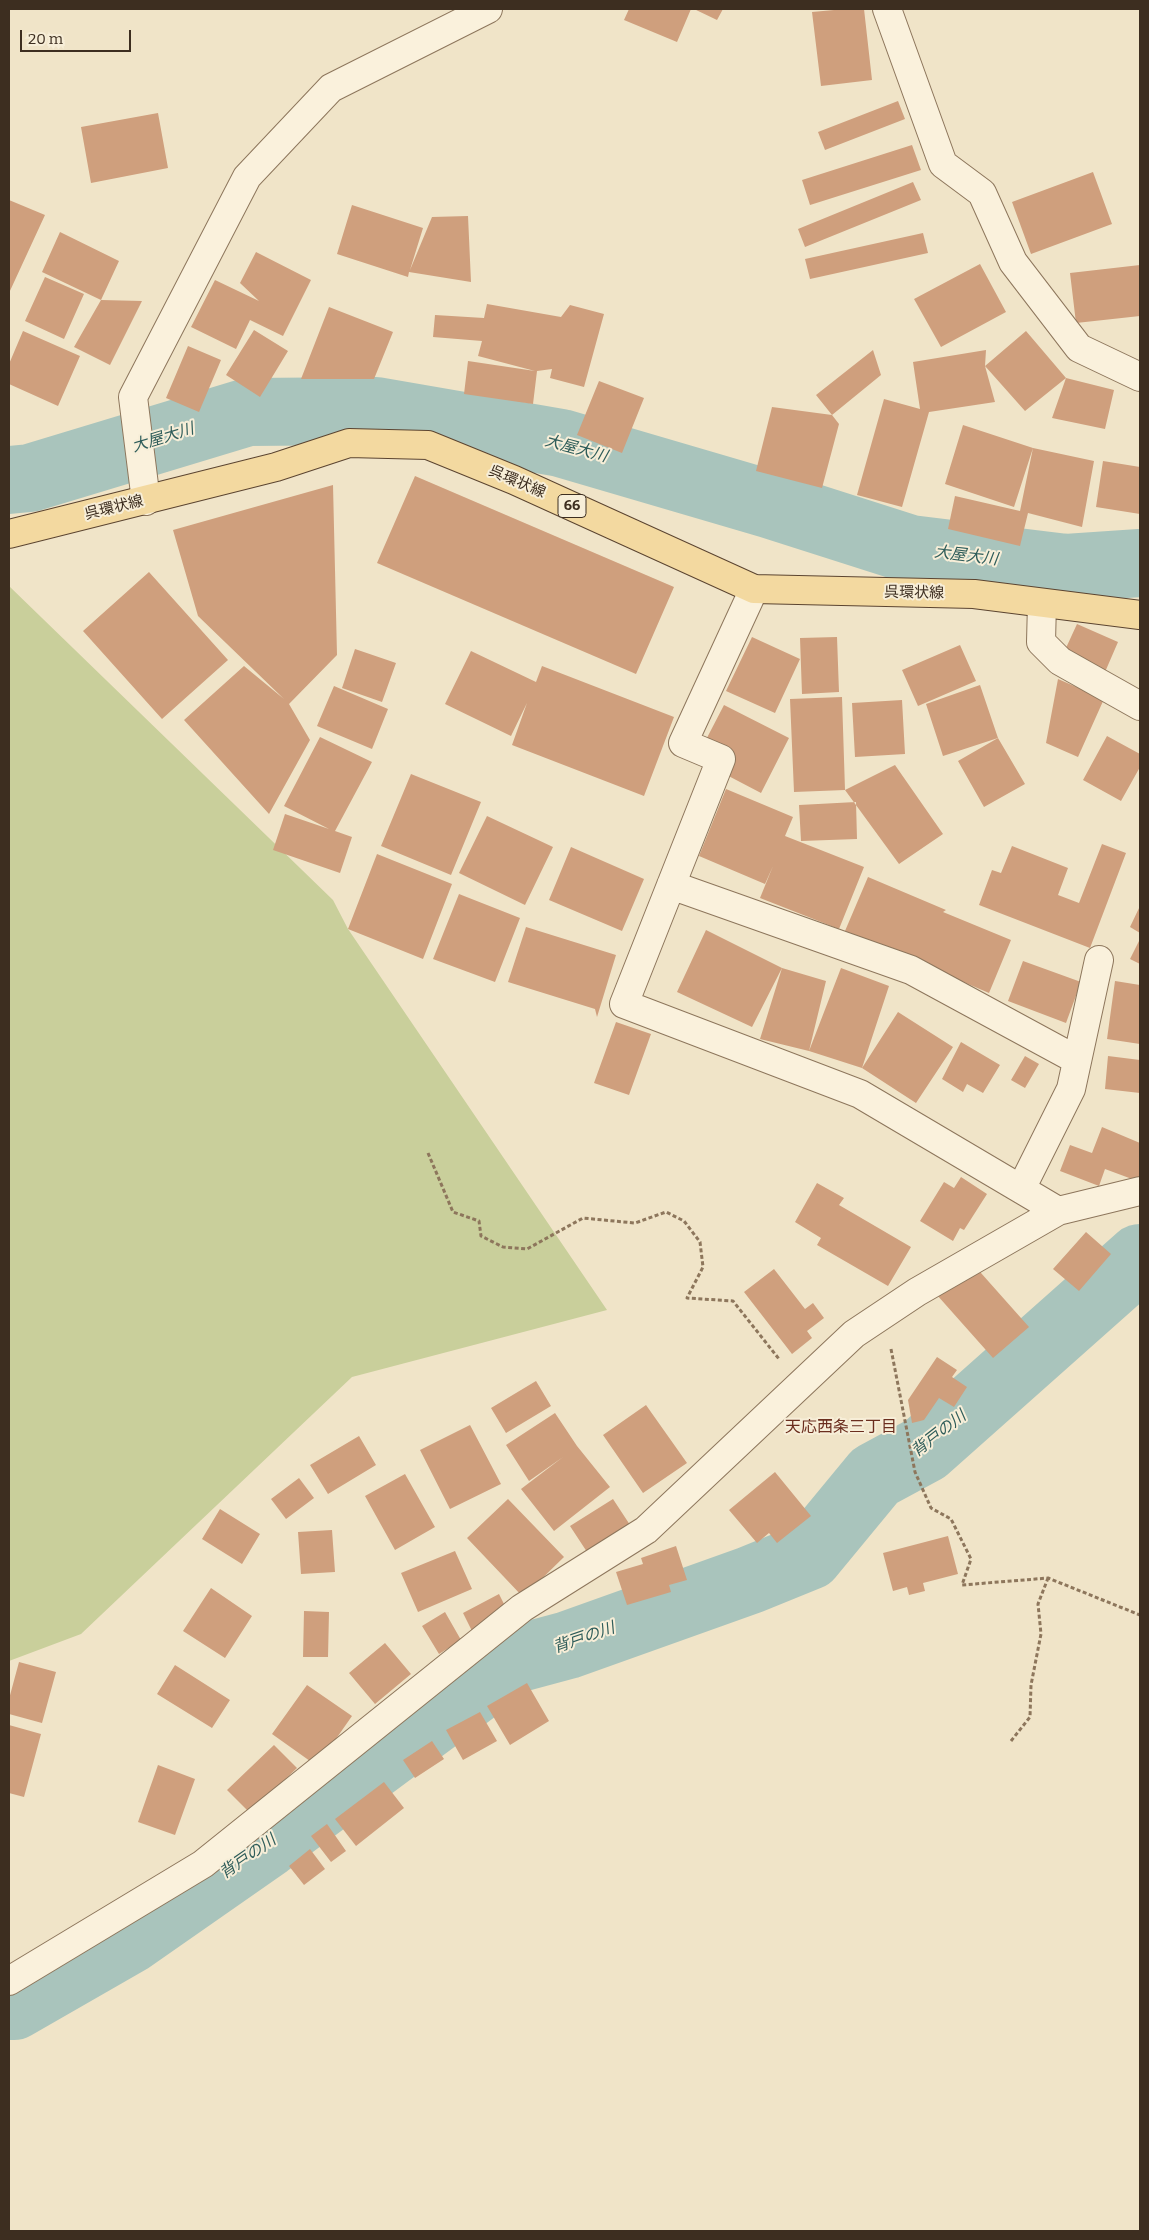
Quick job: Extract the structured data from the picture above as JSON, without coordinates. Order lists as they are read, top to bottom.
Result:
{
  "streets": {
    "main road": ["呉環状線", "66"]
  },
  "districts": ["天応西条三丁目"],
  "water": ["大屋大川", "背戸の川"],
  "scale_bar": "20 m"
}
